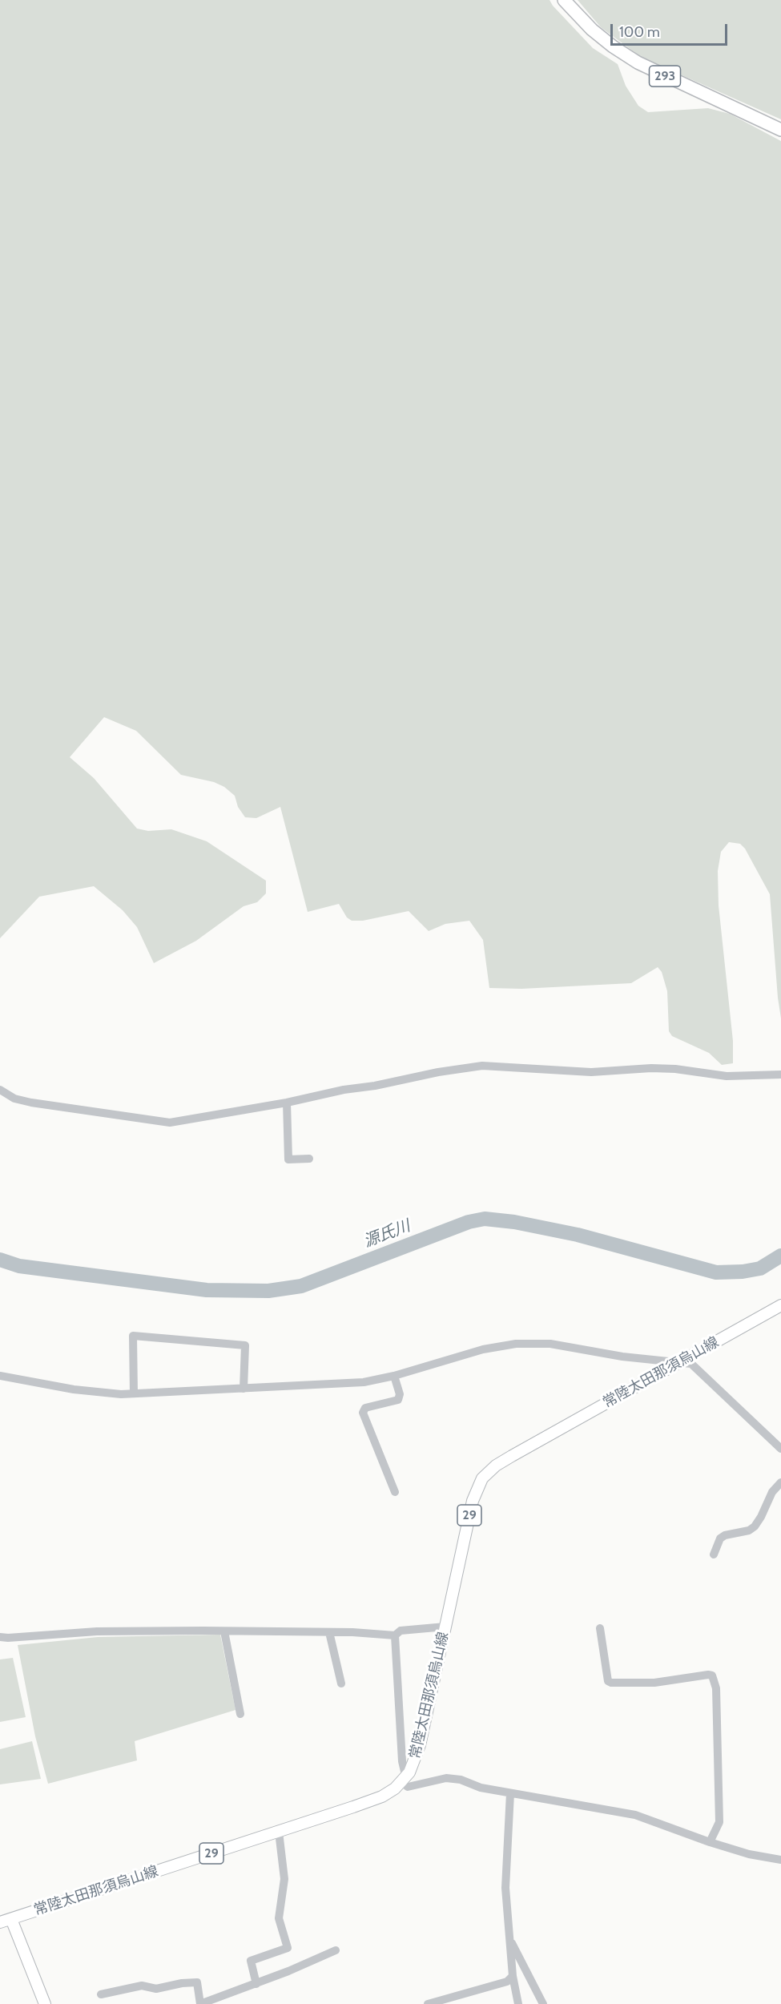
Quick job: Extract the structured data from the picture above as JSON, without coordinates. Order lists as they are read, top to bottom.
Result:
{
  "streets": {
    "highway": ["293"],
    "main road": ["常陸太田那須烏山線", "29"]
  },
  "water": ["源氏川"],
  "scale_bar": "100 m"
}
